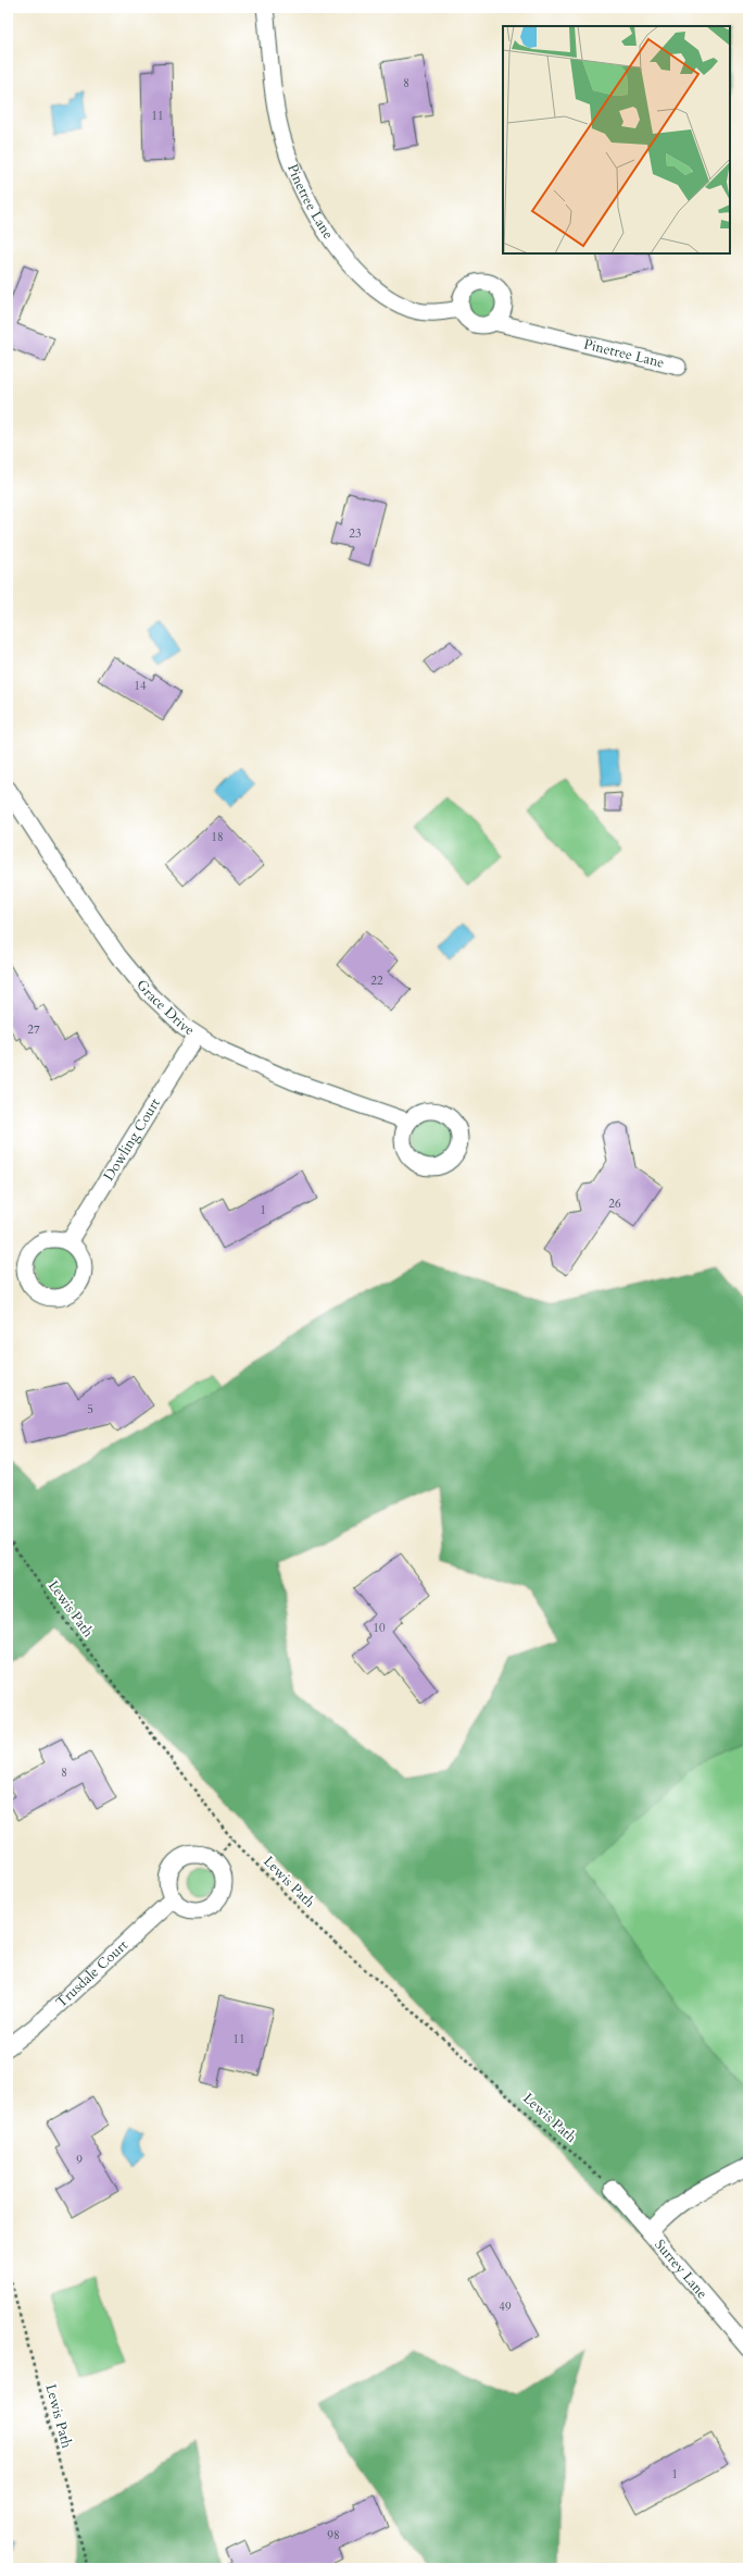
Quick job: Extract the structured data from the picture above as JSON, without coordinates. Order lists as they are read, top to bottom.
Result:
{
  "streets": {
    "street": [
      "Pinetree Lane",
      "Grace Drive",
      "Dowling Court",
      "Trusdale Court",
      "Surrey Lane"
    ],
    "path": ["Lewis Path"]
  },
  "crossings": [
    ["Grace Drive", "Dowling Court"],
    ["Lewis Path", "Surrey Lane"]
  ],
  "house_numbers": [
    "8",
    "11",
    "23",
    "14",
    "18",
    "22",
    "27",
    "26",
    "1",
    "5",
    "10",
    "8",
    "11",
    "9",
    "49",
    "1",
    "98"
  ]
}
